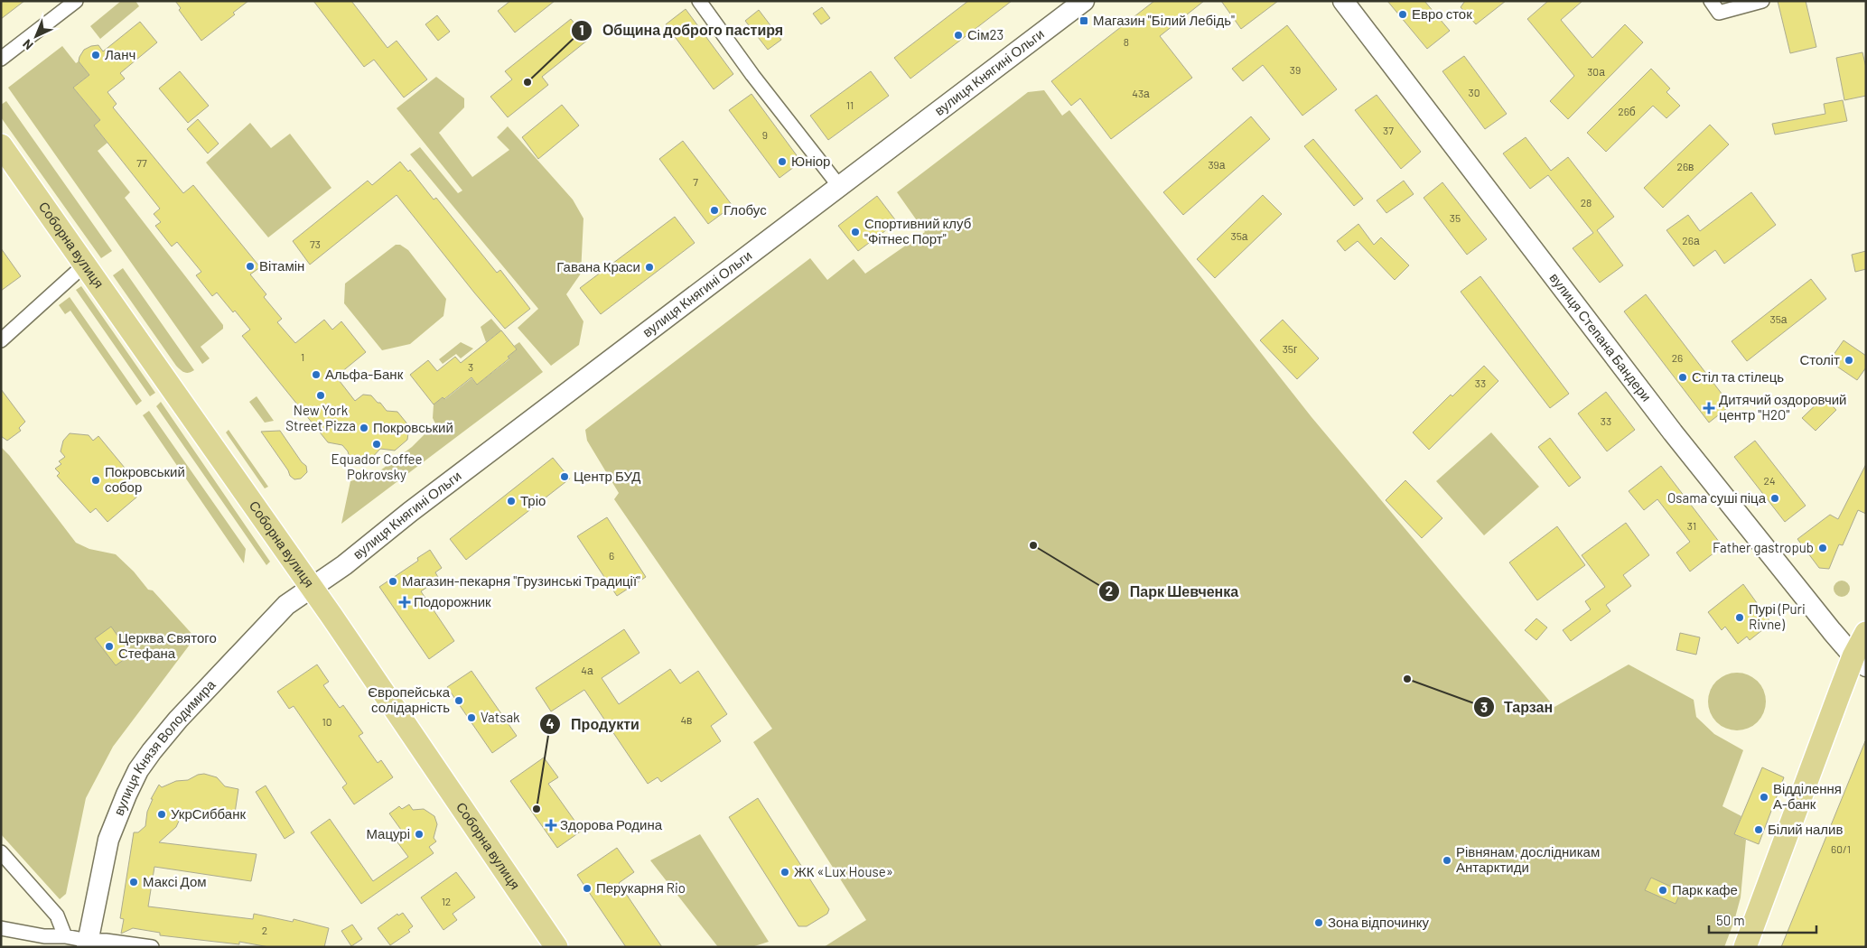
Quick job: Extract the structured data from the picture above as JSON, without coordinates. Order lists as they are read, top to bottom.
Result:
{
  "streets": {
    "main road": ["Соборна вулиця"],
    "street": ["вулиця Княгині Ольги", "вулиця Степана Бандери", "вулиця Князя Володимира"]
  },
  "crossings": [
    ["вулиця Княгині Ольги", "Соборна вулиця"],
    ["вулиця Княгині Ольги", "вулиця Князя Володимира"],
    ["Соборна вулиця", "вулиця Князя Володимира"]
  ],
  "places": {
    "other": [
      "Евро сток",
      "Сім23",
      "Ланч",
      "Община доброго пастиря",
      "Юніор",
      "Глобус",
      "Спортивний клуб \"Фітнес Порт\"",
      "Вітамін",
      "Гавана Краси",
      "Століт",
      "Альфа-Банк",
      "Стіл та стілець",
      "New York Street Pizza",
      "Покровський",
      "Equador Coffee Pokrovsky",
      "Центр БУД",
      "Покровський собор",
      "Osama суші піца",
      "Тріо",
      "Парк Шевченка",
      "Father gastropub",
      "Магазин-пекарня \"Грузинські Традиції\"",
      "Пурі (Puri Rivne)",
      "Церква Святого Стефана",
      "Тарзан",
      "Європейська солідарність",
      "Vatsak",
      "Відділення А-банк",
      "Продукти",
      "УкрСиббанк",
      "Білий налив",
      "Мацурі",
      "Рівнянам, дослідникам Антарктиди",
      "ЖК «Lux House»",
      "Максі Дом",
      "Перукарня Rio",
      "Парк кафе",
      "Зона відпочинку"
    ],
    "transit": ["Магазин \"Білий Лебідь\""],
    "health": ["Дитячий оздоровчий центр \"H2O\"", "Подорожник", "Здорова Родина"]
  },
  "house_numbers": [
    "8",
    "39",
    "30а",
    "30",
    "43а",
    "11",
    "26б",
    "37",
    "9",
    "77",
    "39а",
    "26в",
    "7",
    "28",
    "35",
    "35а",
    "26а",
    "73",
    "35а",
    "35г",
    "1",
    "26",
    "3",
    "33",
    "33",
    "24",
    "31",
    "6",
    "4а",
    "4в",
    "10",
    "60/1",
    "12",
    "2"
  ],
  "scale_bar": "50 m",
  "north": "bottom left"
}
